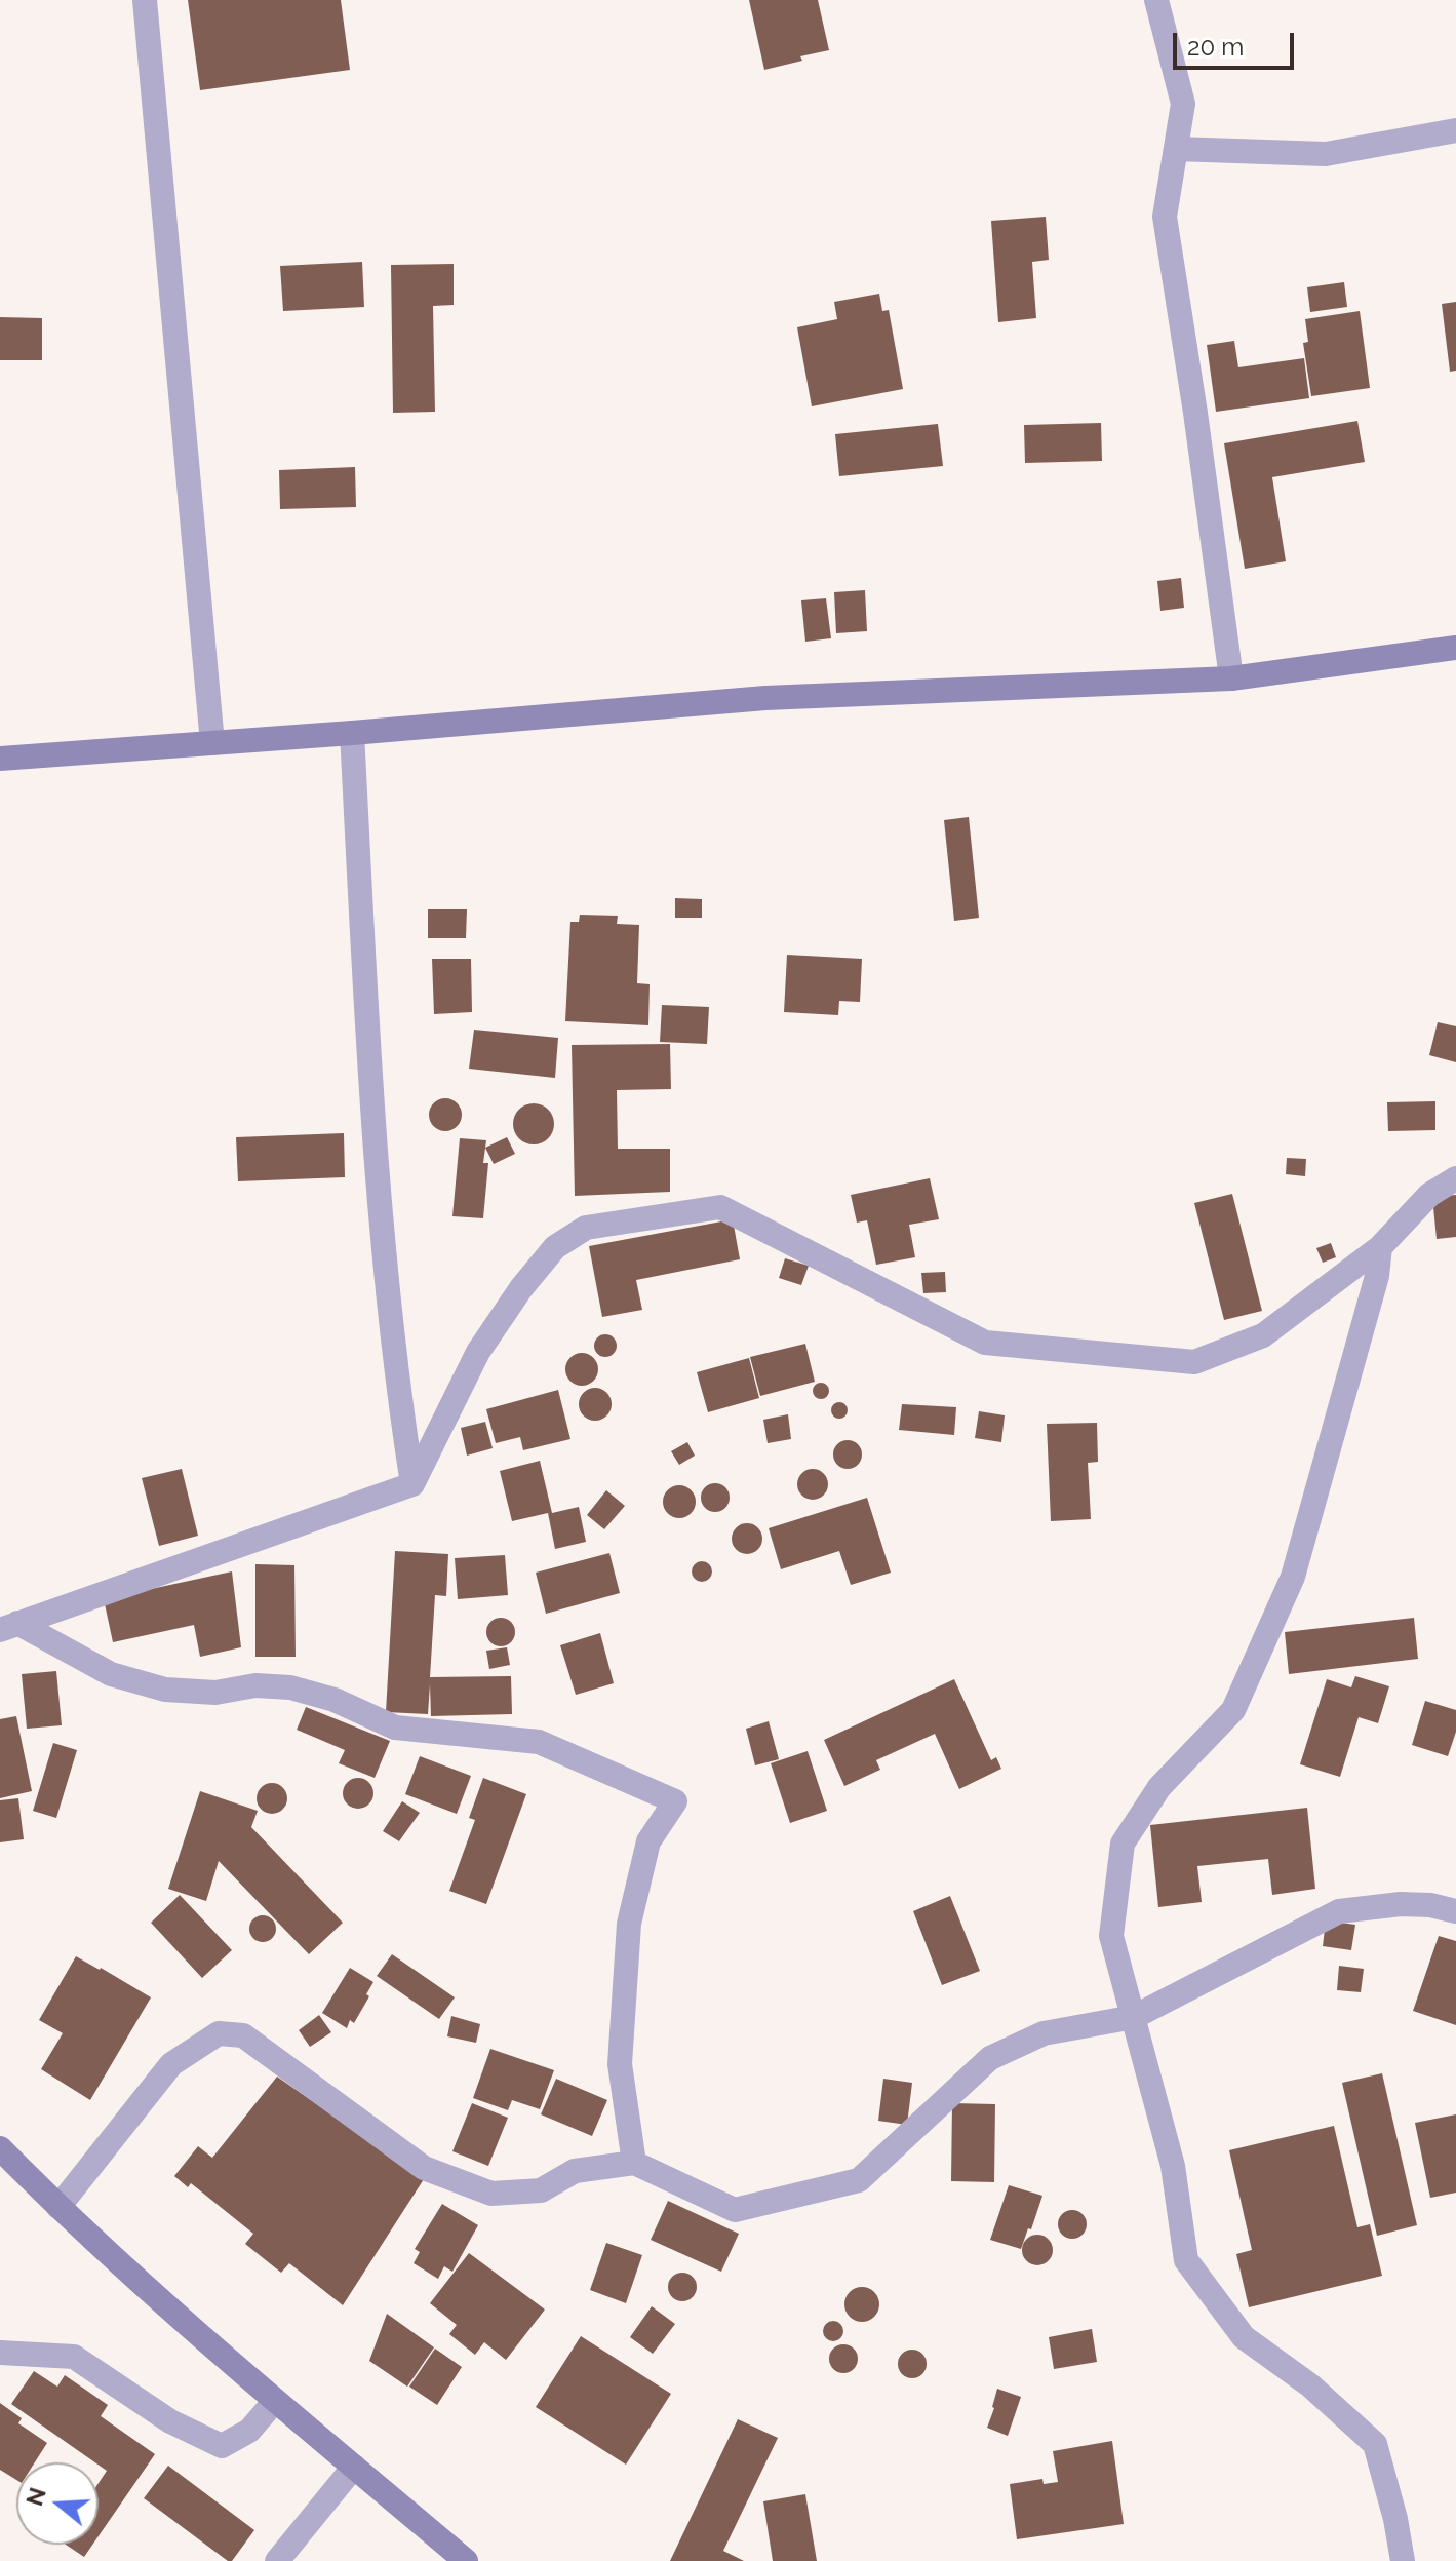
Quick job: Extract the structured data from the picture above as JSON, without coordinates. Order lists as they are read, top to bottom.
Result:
{
  "scale_bar": "20 m",
  "north": "left"
}
